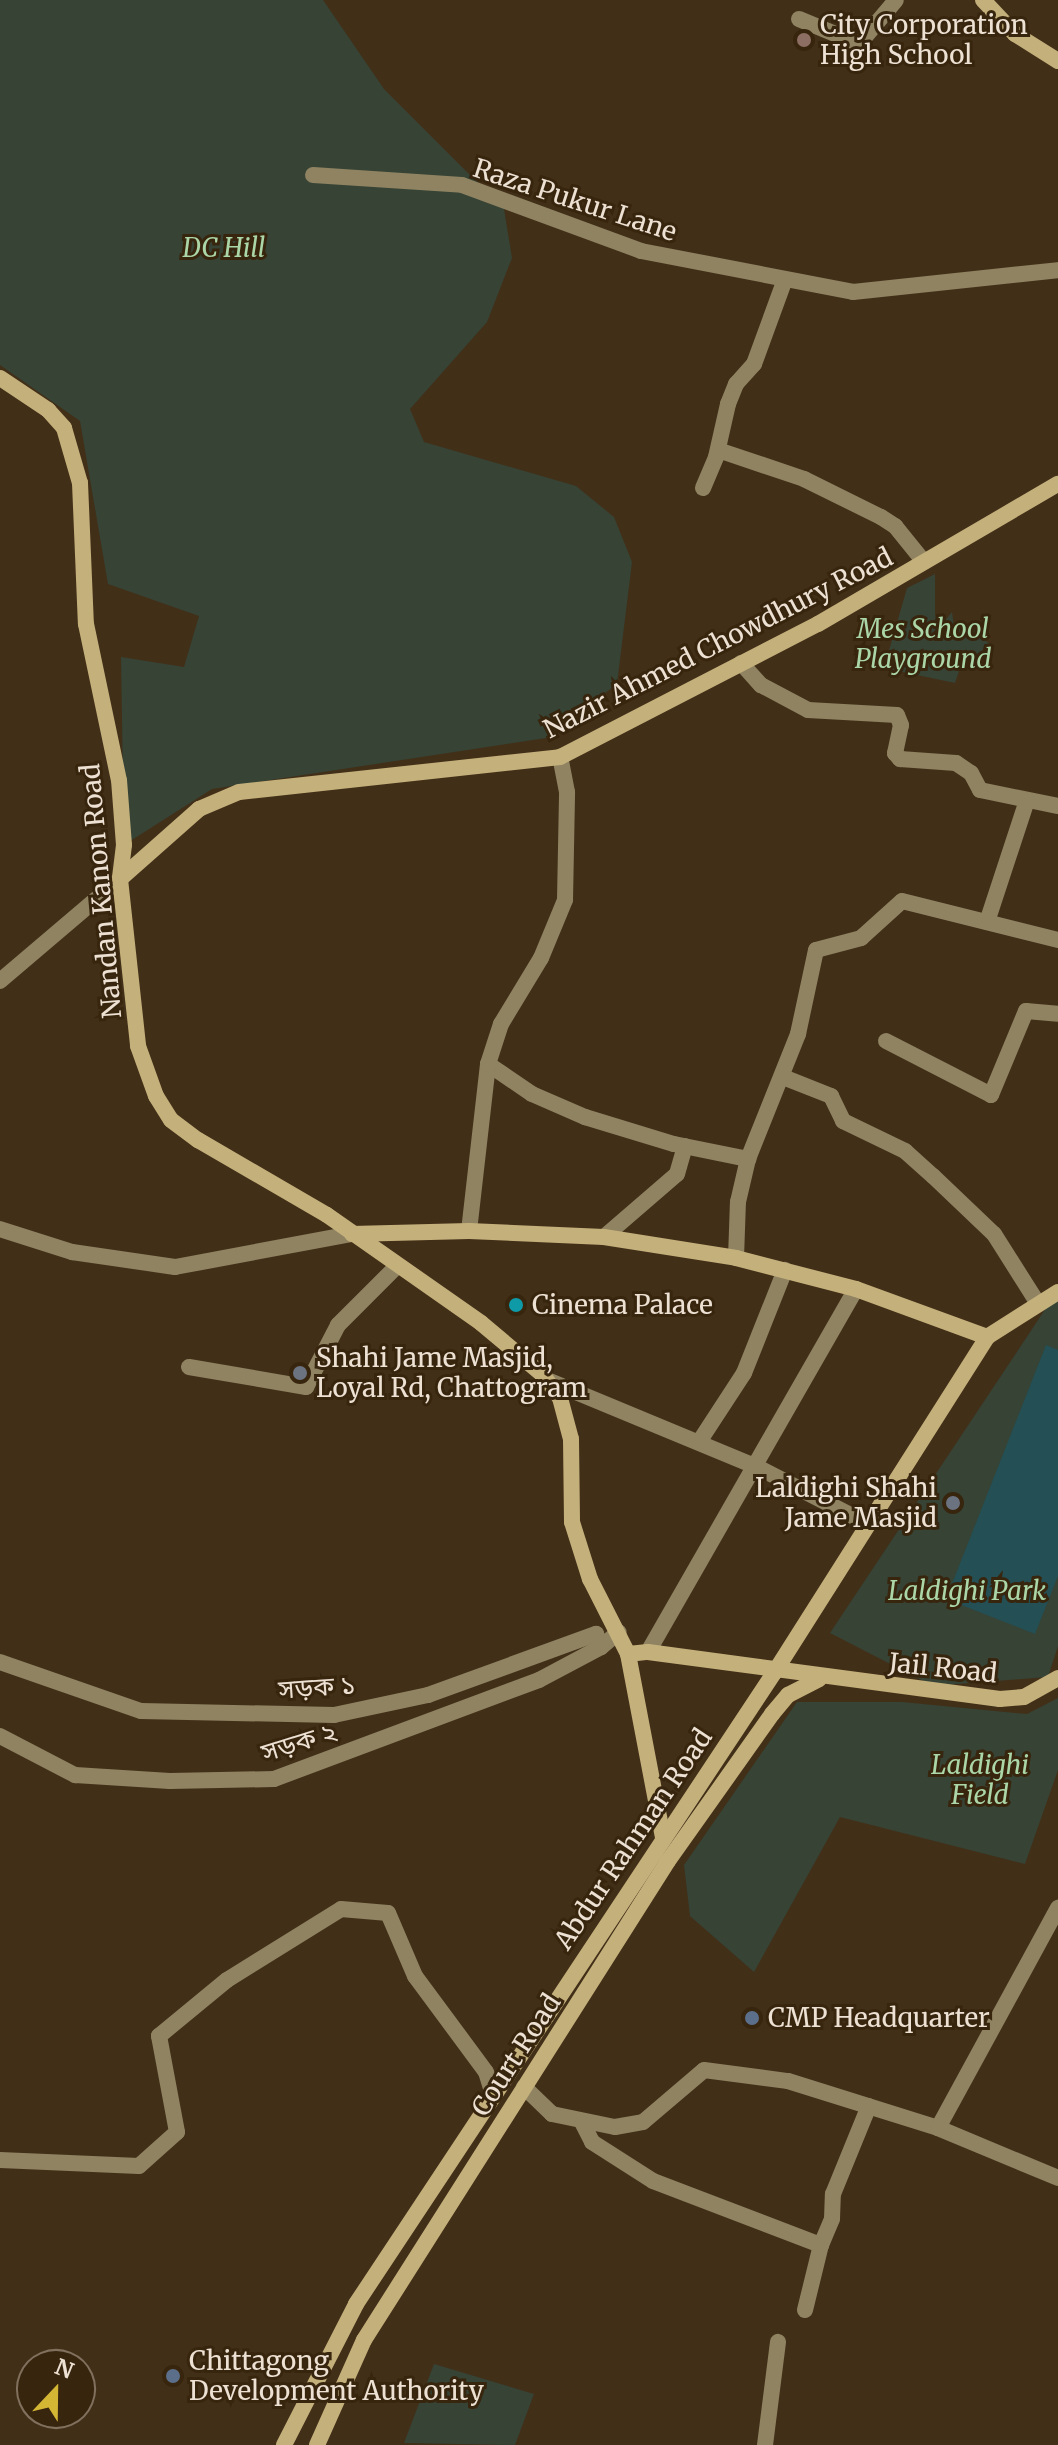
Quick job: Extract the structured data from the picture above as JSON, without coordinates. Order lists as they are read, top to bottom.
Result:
{
  "streets": {
    "main road": [
      "Nazir Ahmed Chowdhury Road",
      "Nandan Kanon Road",
      "Jail Road",
      "Abdur Rahman Road",
      "Court Road"
    ],
    "street": ["Raza Pukur Lane", "সড়ক ১", "সড়ক ২"]
  },
  "crossings": [
    ["Nazir Ahmed Chowdhury Road", "Nandan Kanon Road"],
    ["Nandan Kanon Road", "Jail Road"],
    ["Nandan Kanon Road", "Abdur Rahman Road"],
    ["Jail Road", "Abdur Rahman Road"],
    ["Jail Road", "Court Road"],
    ["সড়ক ১", "সড়ক ২"]
  ],
  "parks": [
    "DC Hill",
    "Mes School Playground",
    "Laldighi Park",
    "Laldighi Field"
  ],
  "places": [
    "City Corporation High School",
    "Cinema Palace",
    "Shahi Jame Masjid, Loyal Rd, Chattogram",
    "Laldighi Shahi Jame Masjid",
    "CMP Headquarter",
    "Chittagong Development Authority"
  ],
  "north": "top"
}
